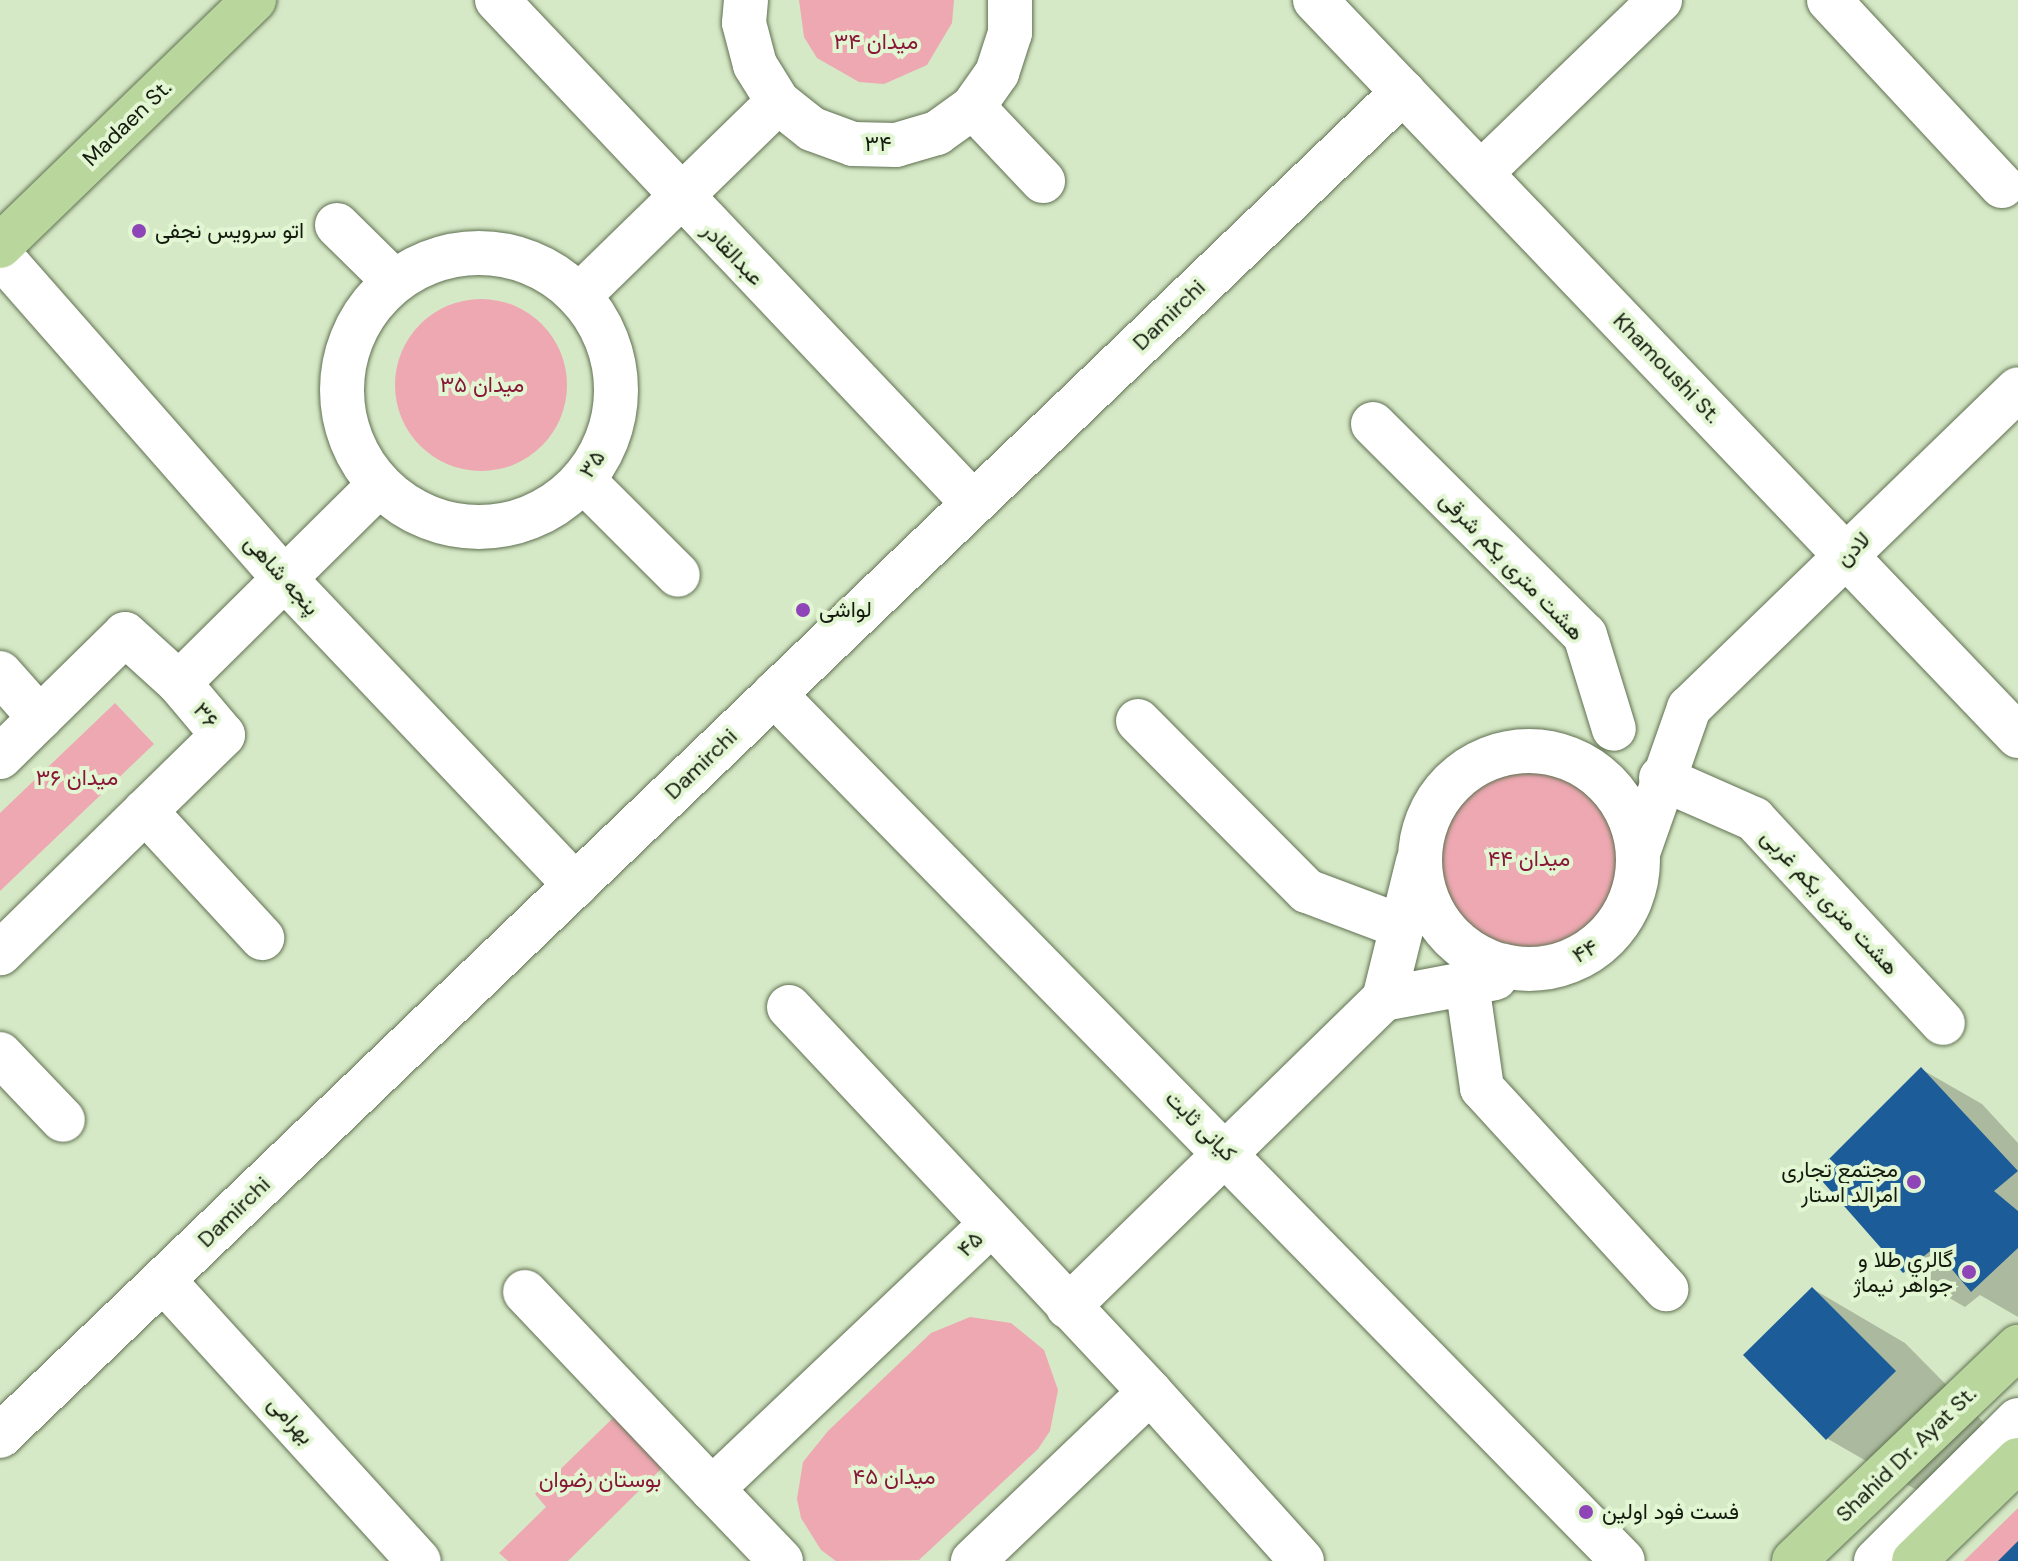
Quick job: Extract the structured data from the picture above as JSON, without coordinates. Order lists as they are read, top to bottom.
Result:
{
  "streets": {
    "main road": ["Madaen St.", "Shahid Dr. Ayat St."],
    "street": [
      "۳۴",
      "عبدالقادر",
      "Damirchi",
      "Khamoushi St.",
      "۳۵",
      "لادن",
      "هشت متری یکم شرقی",
      "پنجه شاهی",
      "۳۶",
      "هشت متری یکم غربی",
      "۴۴",
      "کیانی ثابت",
      "۴۵",
      "بهرامی"
    ]
  },
  "crossings": [
    ["عبدالقادر", "Damirchi"],
    ["Damirchi", "Khamoushi St."],
    ["Damirchi", "پنجه شاهی"],
    ["Damirchi", "کیانی ثابت"],
    ["Damirchi", "بهرامی"],
    ["Khamoushi St.", "لادن"]
  ],
  "parks": [
    "میدان ۳۴",
    "میدان ۳۵",
    "میدان ۳۶",
    "میدان ۴۴",
    "میدان ۴۵",
    "بوستان رضوان"
  ],
  "places": [
    "اتو سرویس نجفی",
    "لواشی",
    "مجتمع تجاری امرالد استار",
    "گالري طلا و جواهر نيماژ",
    "فست فود اولین"
  ]
}
